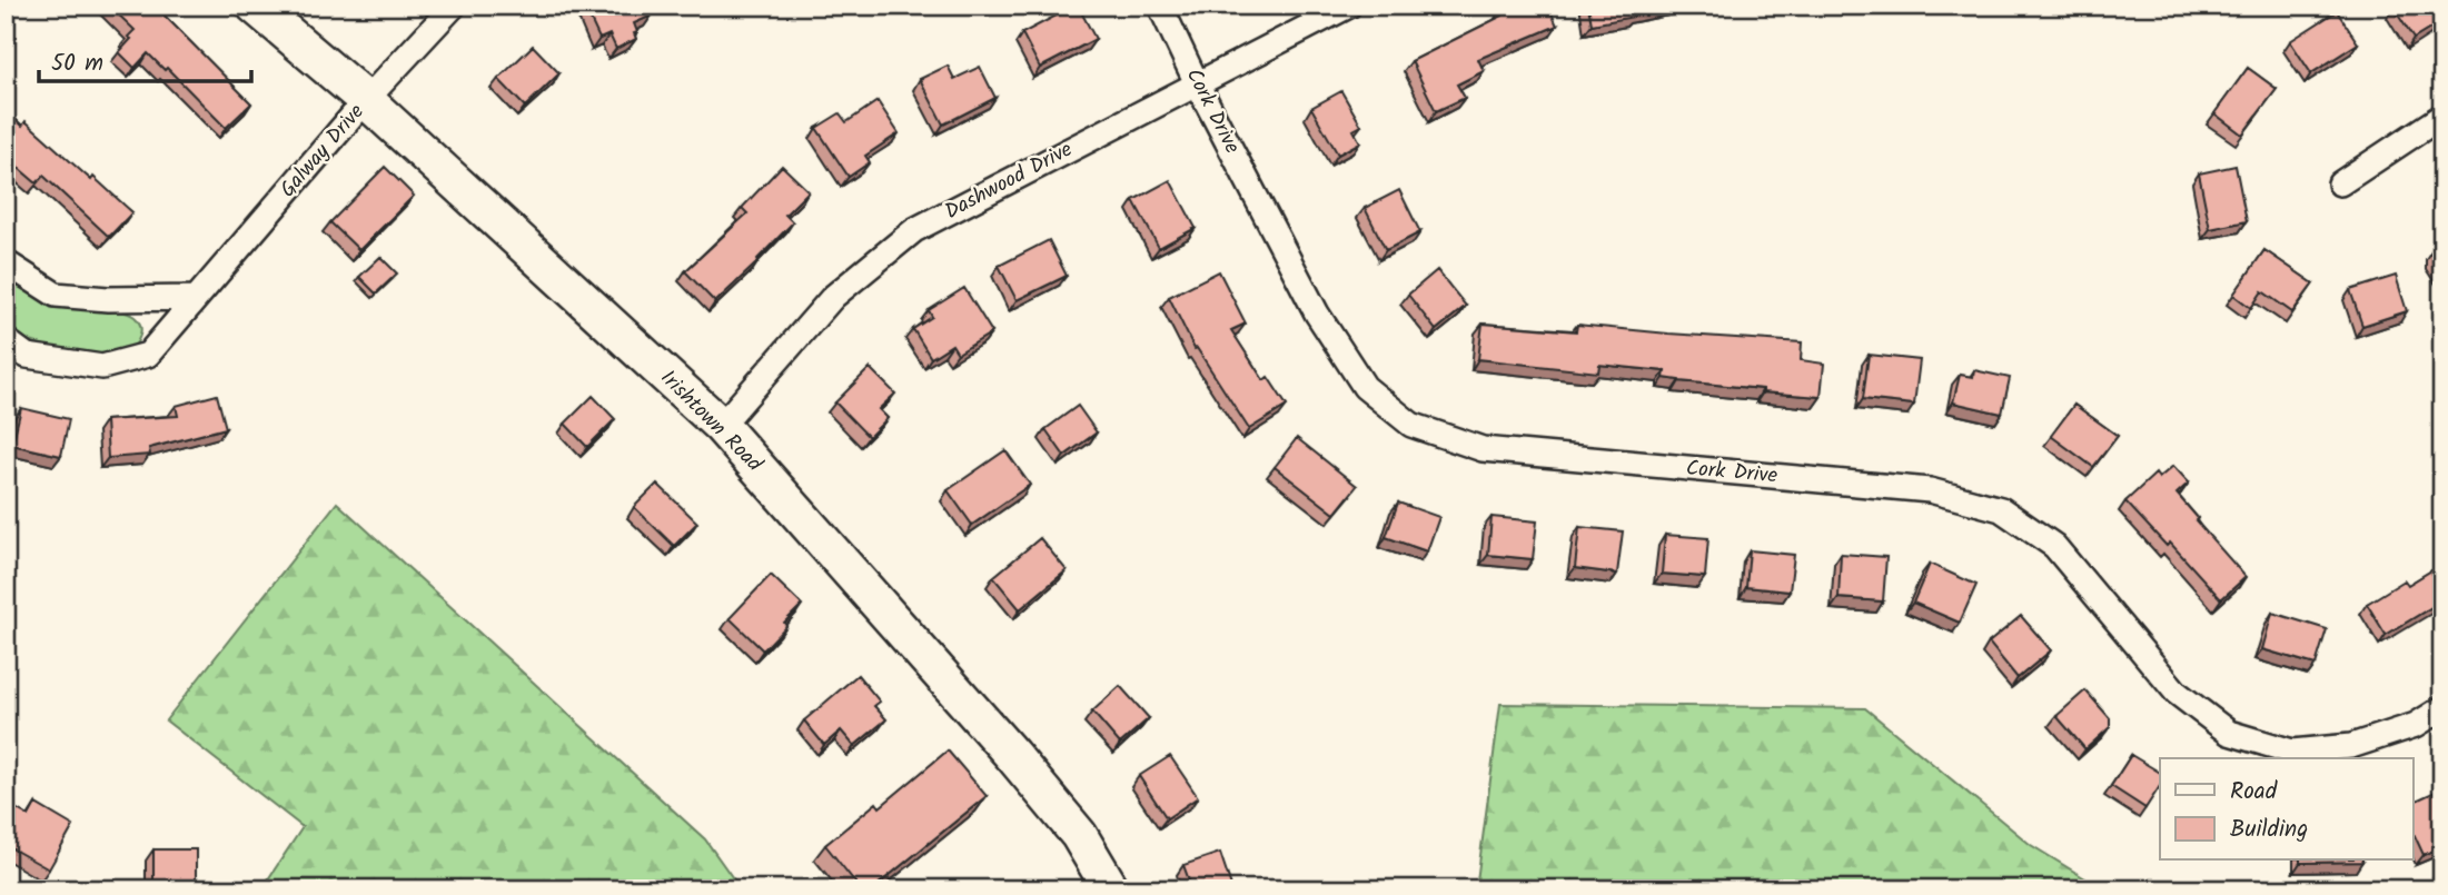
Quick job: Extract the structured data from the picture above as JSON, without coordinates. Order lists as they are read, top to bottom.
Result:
{
  "streets": {
    "street": [
      "Cork Drive",
      "Galway Drive",
      "Dashwood Drive",
      "Irishtown Road"
    ]
  },
  "crossings": [
    ["Cork Drive", "Dashwood Drive"],
    ["Galway Drive", "Irishtown Road"],
    ["Dashwood Drive", "Irishtown Road"]
  ],
  "legend": ["Road", "Building"],
  "scale_bar": "50 m"
}
